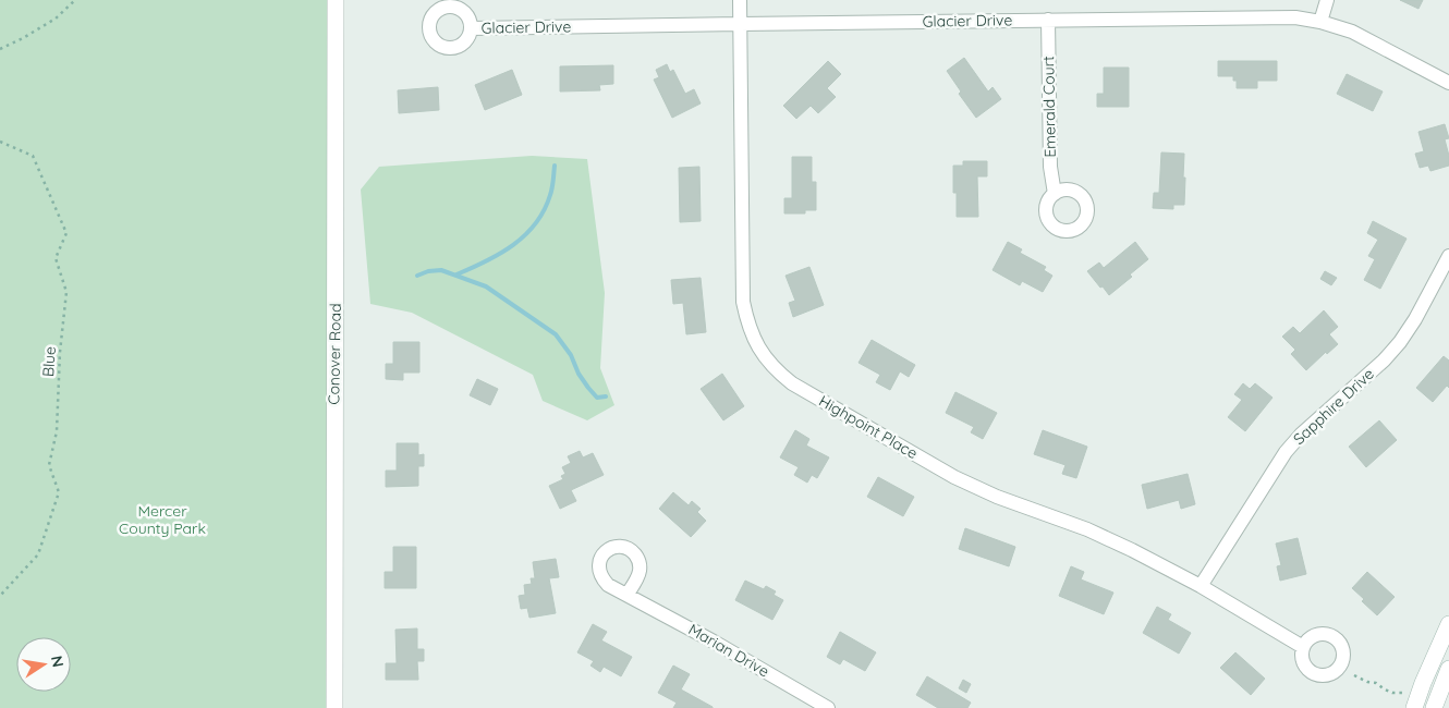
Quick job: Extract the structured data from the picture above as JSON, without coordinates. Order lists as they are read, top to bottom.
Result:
{
  "streets": {
    "street": [
      "Glacier Drive",
      "Emerald Court",
      "Conover Road",
      "Sapphire Drive",
      "Highpoint Place",
      "Marian Drive"
    ],
    "path": ["Blue"]
  },
  "crossings": [
    ["Glacier Drive", "Emerald Court"],
    ["Glacier Drive", "Highpoint Place"],
    ["Sapphire Drive", "Highpoint Place"]
  ],
  "parks": ["Mercer County Park"],
  "north": "right"
}
